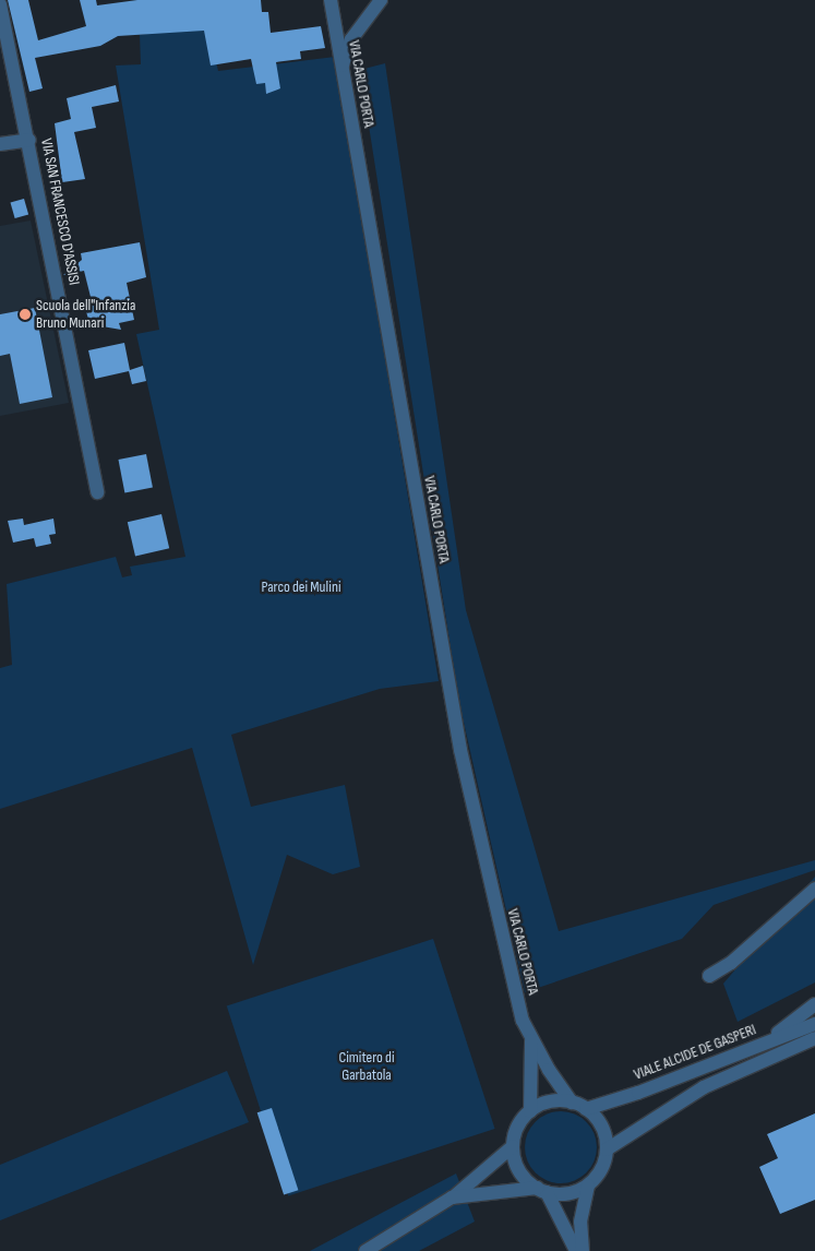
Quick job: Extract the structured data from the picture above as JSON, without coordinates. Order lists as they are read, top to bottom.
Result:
{
  "streets": {
    "street": ["VIA CARLO PORTA", "VIA SAN FRANCESCO D'ASSISI", "VIALE ALCIDE DE GASPERI"]
  },
  "parks": ["Parco dei Mulini", "Cimitero di Garbatola"],
  "places": ["Scuola dell\"Infanzia Bruno Munari"]
}
